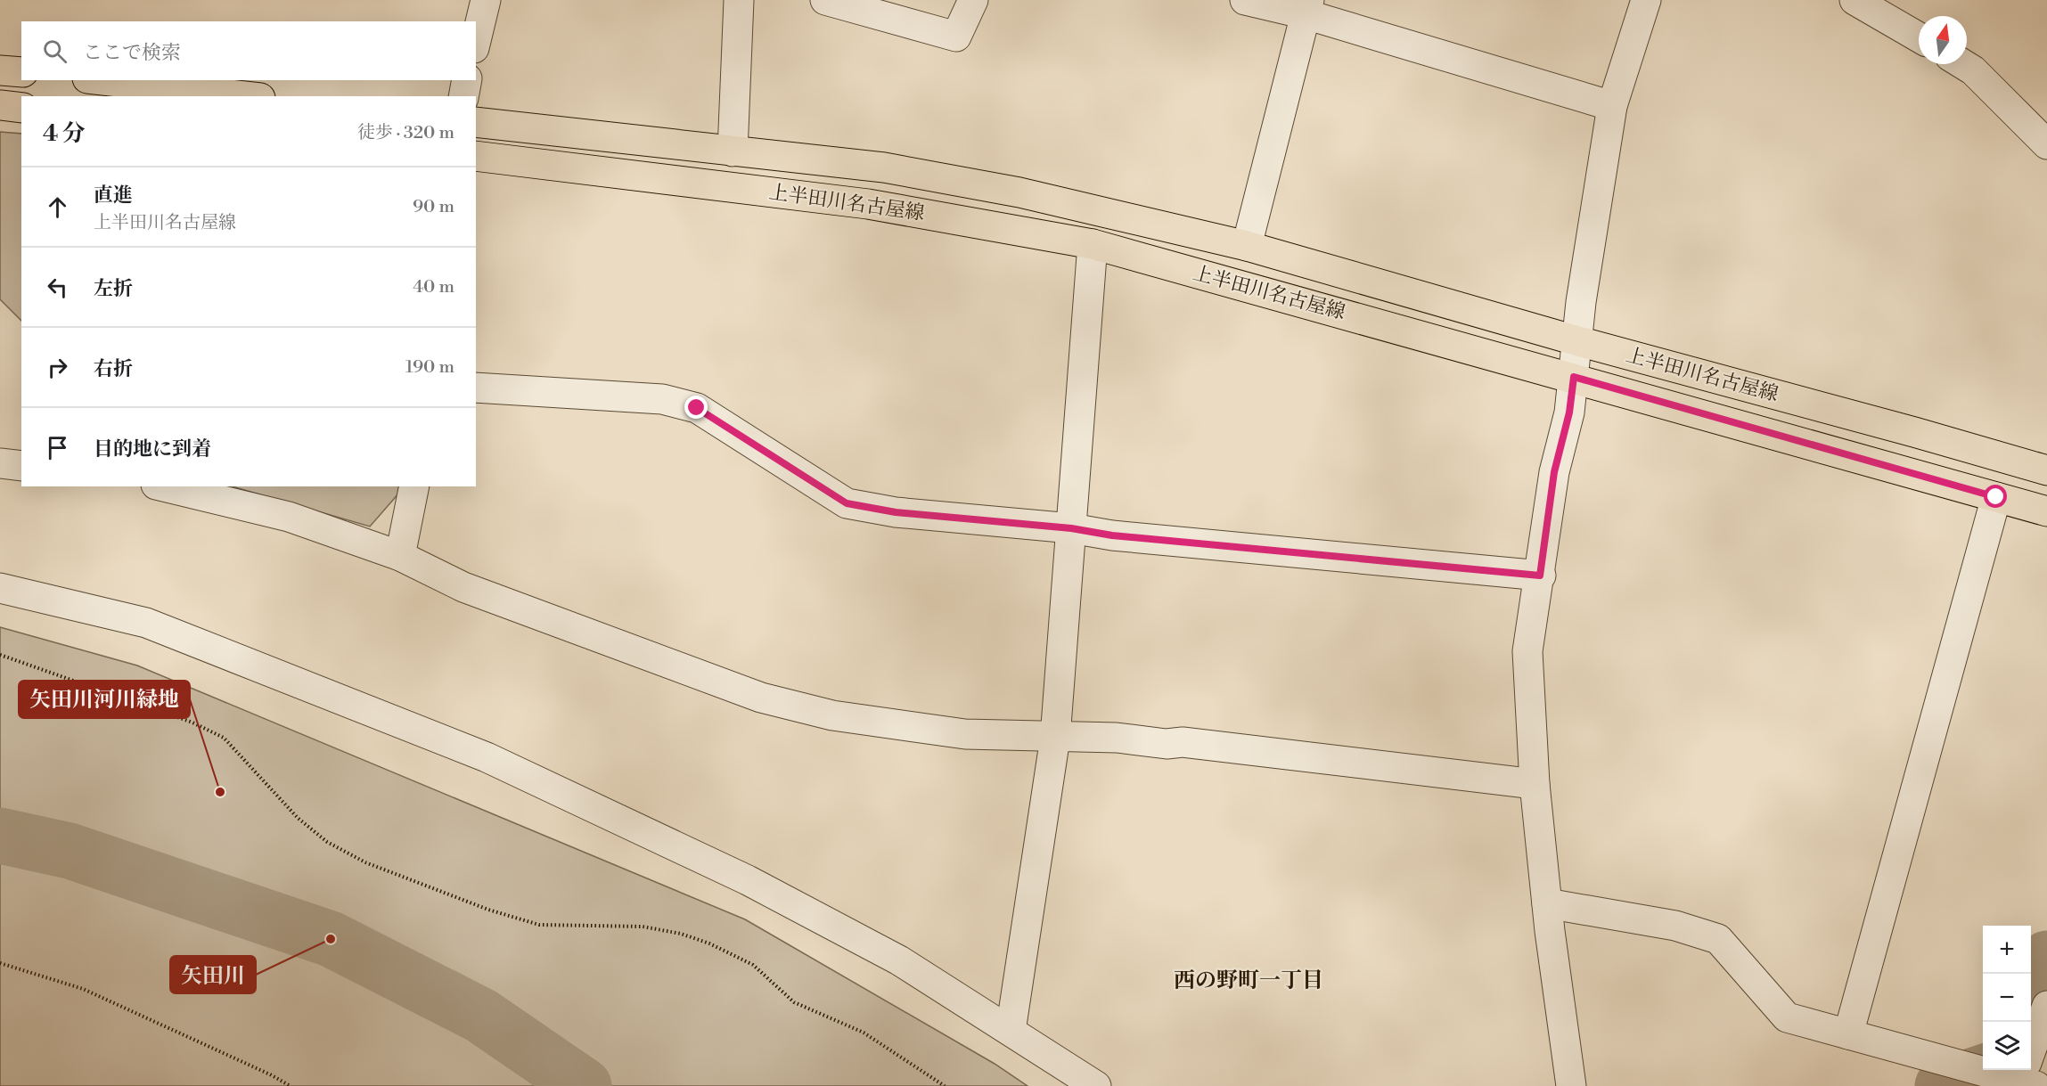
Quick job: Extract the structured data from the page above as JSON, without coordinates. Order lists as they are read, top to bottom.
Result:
{
  "streets": {
    "main road": ["上半田川名古屋線"]
  },
  "districts": ["西の野町一丁目"],
  "places": ["矢田川河川緑地", "矢田川"],
  "north": "top",
  "page": {
    "search": "ここで検索",
    "heading": ["4 分", "徒歩 · 320 m"],
    "list": [
      ["直進", "上半田川名古屋線", "90 m"],
      ["左折", "40 m"],
      ["右折", "190 m"],
      "目的地に到着"
    ],
    "map_buttons": ["+", "−"]
  }
}
